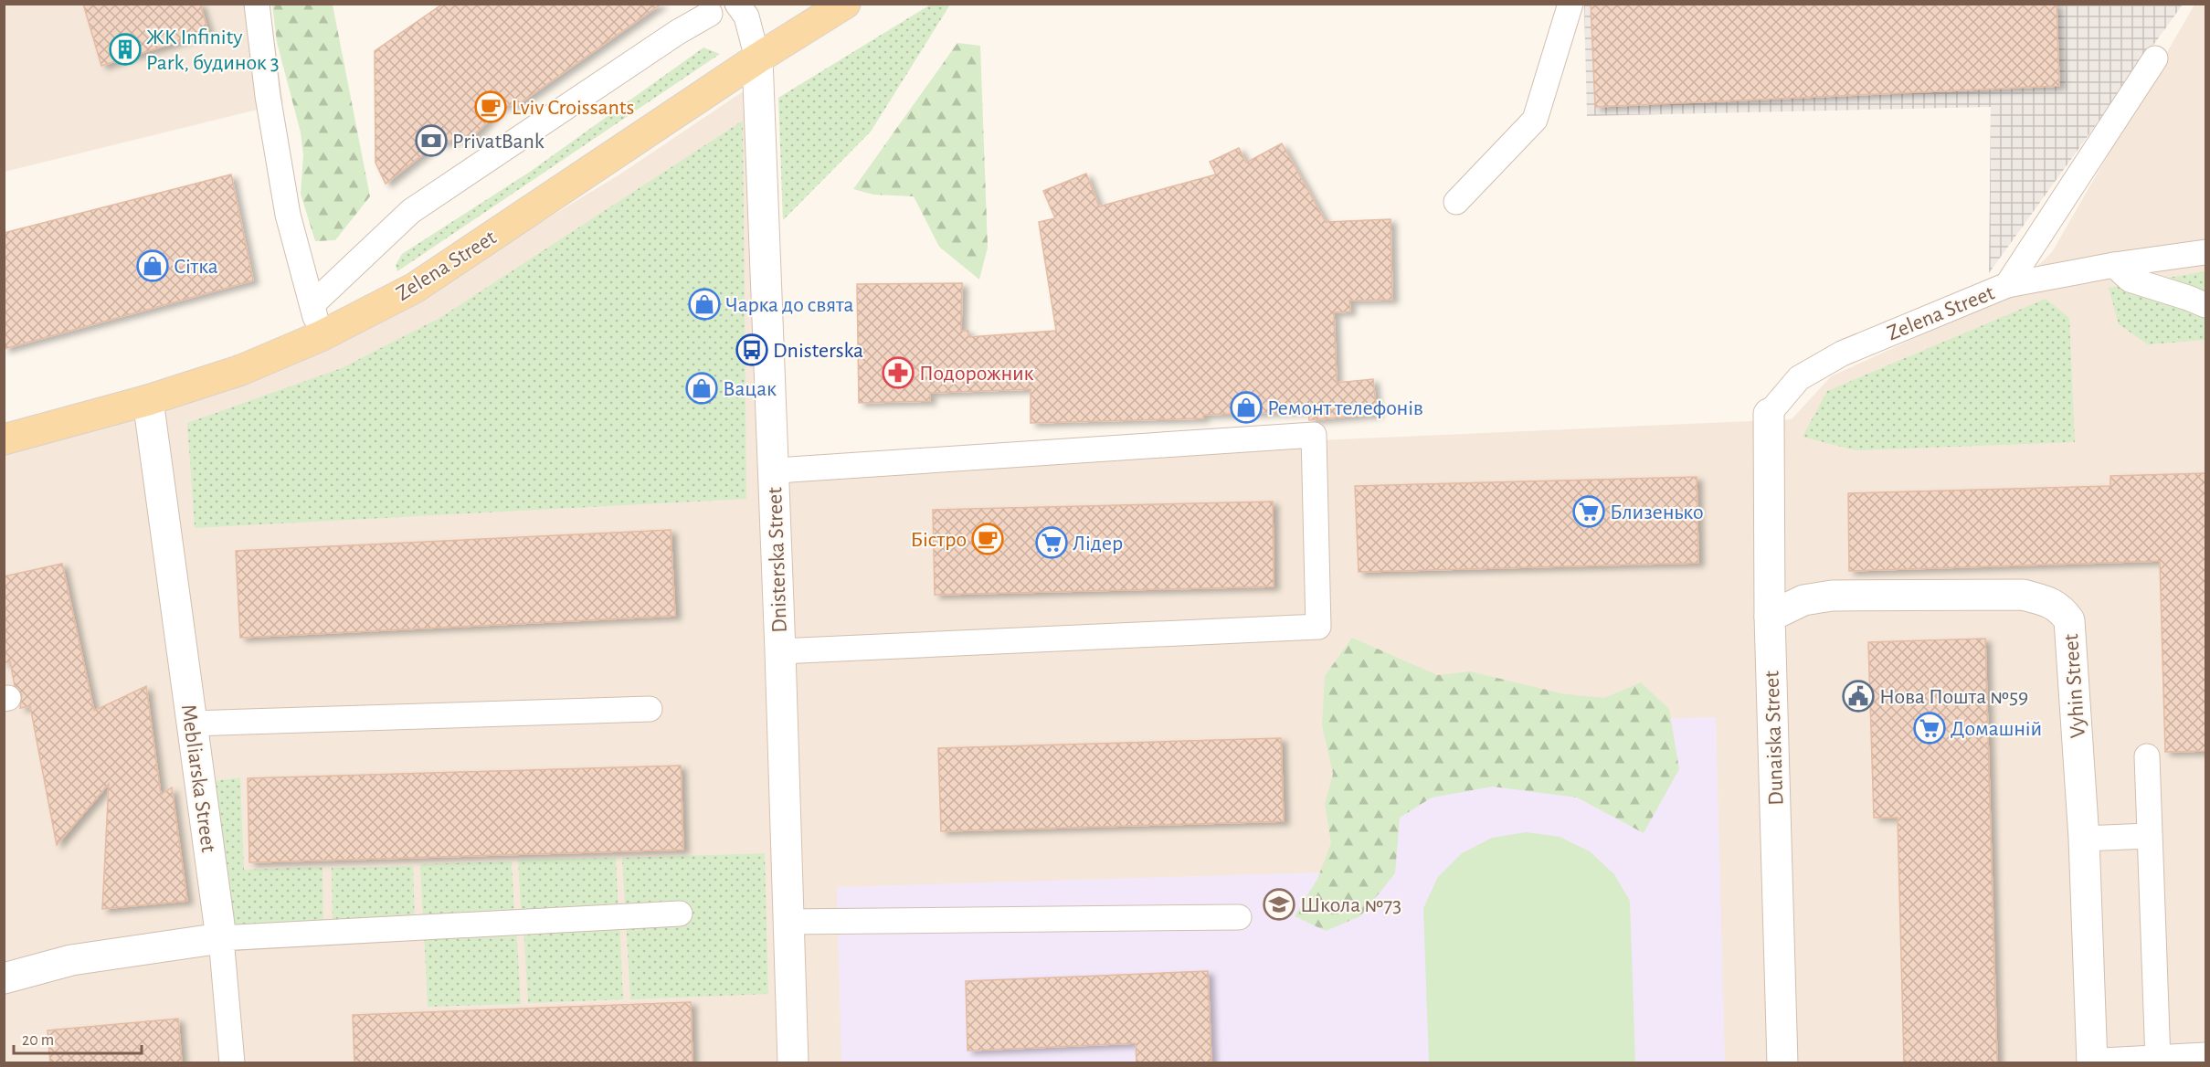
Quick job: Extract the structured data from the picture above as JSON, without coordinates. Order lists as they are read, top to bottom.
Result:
{
  "streets": {
    "main road": ["Zelena Street"],
    "street": [
      "Dnisterska Street",
      "Vyhin Street",
      "Dunaiska Street",
      "Mebliarska Street"
    ]
  },
  "crossings": [
    ["Zelena Street", "Dnisterska Street"],
    ["Zelena Street", "Dunaiska Street"],
    ["Zelena Street", "Mebliarska Street"],
    ["Vyhin Street", "Dunaiska Street"]
  ],
  "places": {
    "building": ["ЖК Infinity Park, будинок 3"],
    "cafe": ["Lviv Croissants", "Бістро"],
    "bank": ["PrivatBank"],
    "shop": [
      "Сітка",
      "Чарка до свята",
      "Вацак",
      "Ремонт телефонів"
    ],
    "bus stop": ["Dnisterska"],
    "pharmacy": ["Подорожник"],
    "supermarket": ["Близенько", "Лідер", "Домашній"],
    "public building": ["Нова Пошта №59"],
    "school or university": ["Школа №73"]
  },
  "scale_bar": "20 m"
}
